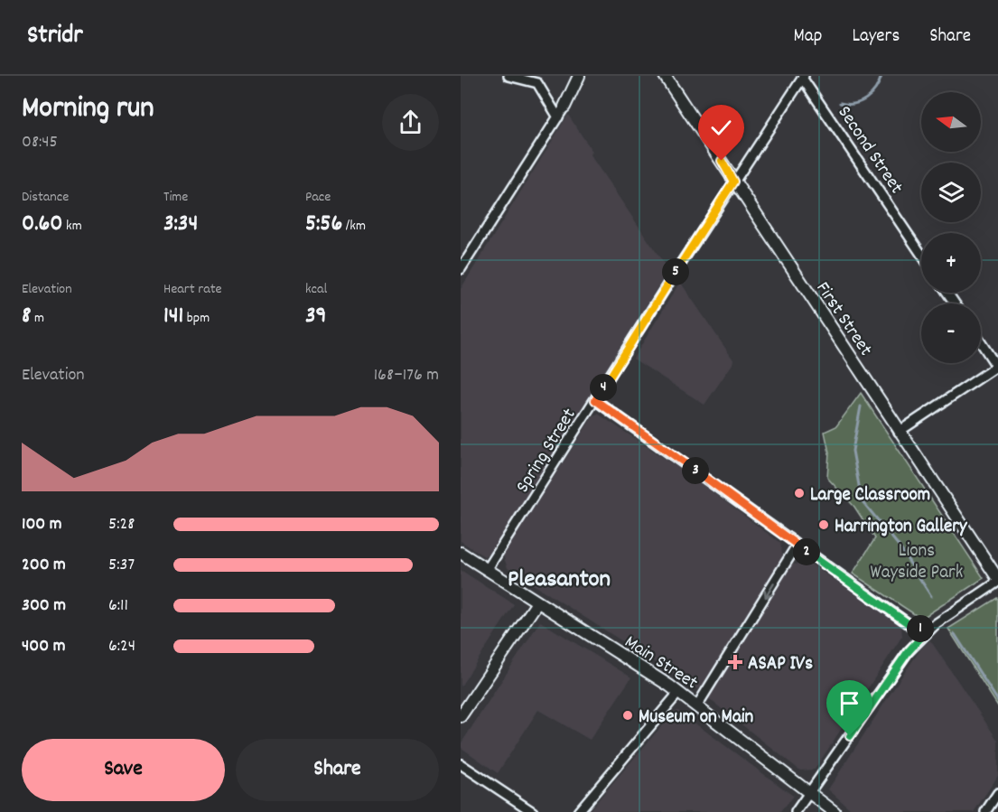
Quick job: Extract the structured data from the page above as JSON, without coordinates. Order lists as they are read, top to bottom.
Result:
{
  "streets": {
    "street": [
      "Second Street",
      "First Street",
      "Spring Street",
      "Main Street"
    ]
  },
  "crossings": [
    ["Second Street", "Spring Street"],
    ["First Street", "Spring Street"],
    ["Spring Street", "Main Street"]
  ],
  "districts": ["Pleasanton"],
  "parks": ["Lions Wayside Park"],
  "places": {
    "other": ["Large Classroom", "Harrington Gallery", "Museum on Main"],
    "health": ["ASAP IVs"]
  },
  "north": "left",
  "page": {
    "header": "Stridr",
    "nav": ["Map", "Layers", "Share"],
    "heading": ["Morning run", "08:45"],
    "map_buttons": ["+", "−"],
    "stats": [
      ["Distance", "0.60 km"],
      ["Time", "3:34"],
      ["Pace", "5:56 /km"],
      ["Elevation", "8 m"],
      ["Heart rate", "141 bpm"],
      ["kcal", "39"]
    ],
    "pins": [
      "5",
      "4",
      "3",
      "2",
      "1"
    ],
    "chart": ["Elevation", "168–176 m"],
    "list": [
      {
        "name": "100 m",
        "note": "5:28"
      },
      {
        "name": "200 m",
        "note": "5:37"
      },
      {
        "name": "300 m",
        "note": "6:11"
      },
      {
        "name": "400 m",
        "note": "6:24"
      }
    ],
    "buttons": ["Save", "Share"]
  }
}
